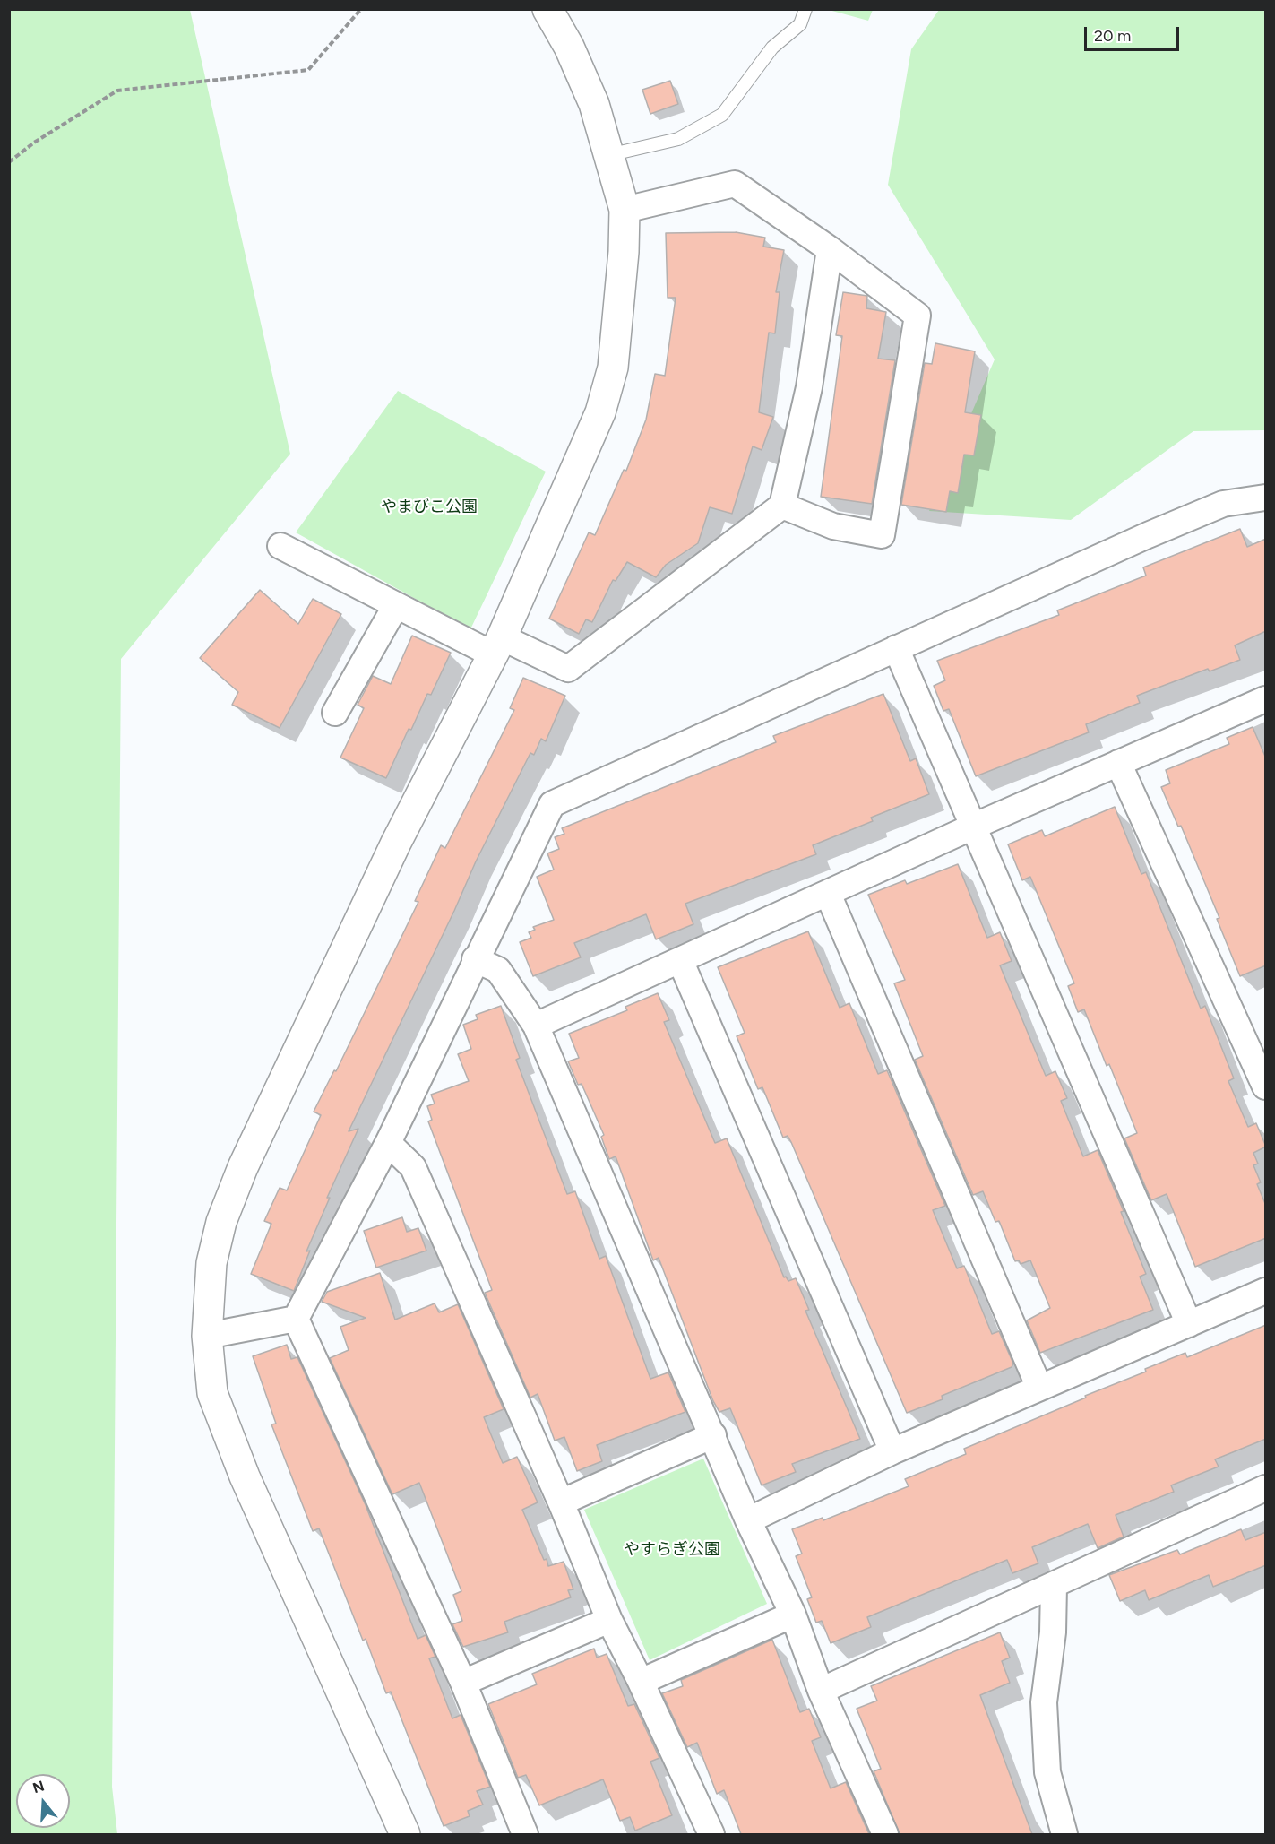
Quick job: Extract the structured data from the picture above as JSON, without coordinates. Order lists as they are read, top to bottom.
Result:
{
  "parks": ["やまびこ公園", "やすらぎ公園"],
  "scale_bar": "20 m",
  "north": "top"
}
